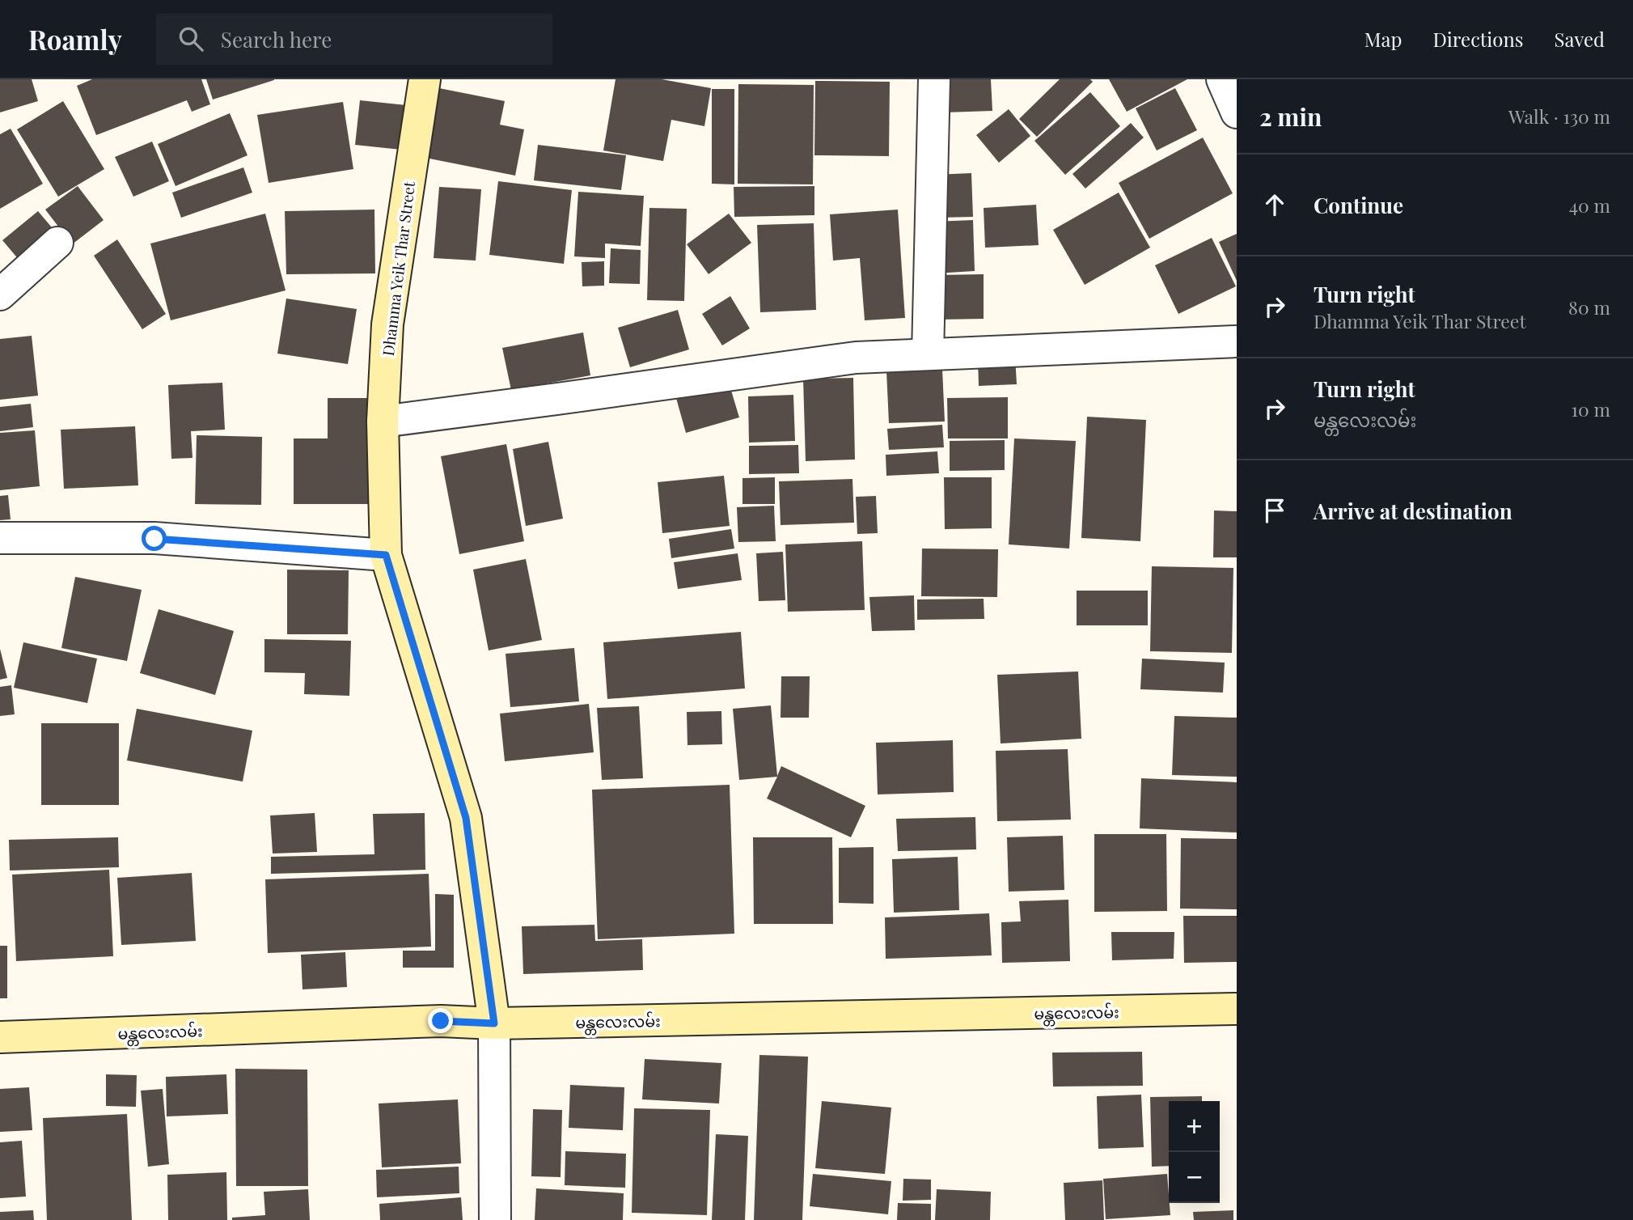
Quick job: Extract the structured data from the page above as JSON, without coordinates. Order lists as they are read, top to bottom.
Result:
{
  "streets": {
    "main road": ["Dhamma Yeik Thar Street", "မန္တလေးလမ်း"]
  },
  "crossings": [
    ["Dhamma Yeik Thar Street", "မန္တလေးလမ်း"]
  ],
  "page": {
    "header": "Roamly",
    "search": "Search here",
    "nav": ["Map", "Directions", "Saved"],
    "heading": ["2 min", "Walk · 130 m"],
    "list": [
      ["Continue", "40 m"],
      ["Turn right", "Dhamma Yeik Thar Street", "80 m"],
      ["Turn right", "မန္တလေးလမ်း", "10 m"],
      "Arrive at destination"
    ],
    "map_buttons": ["+", "−"]
  }
}
